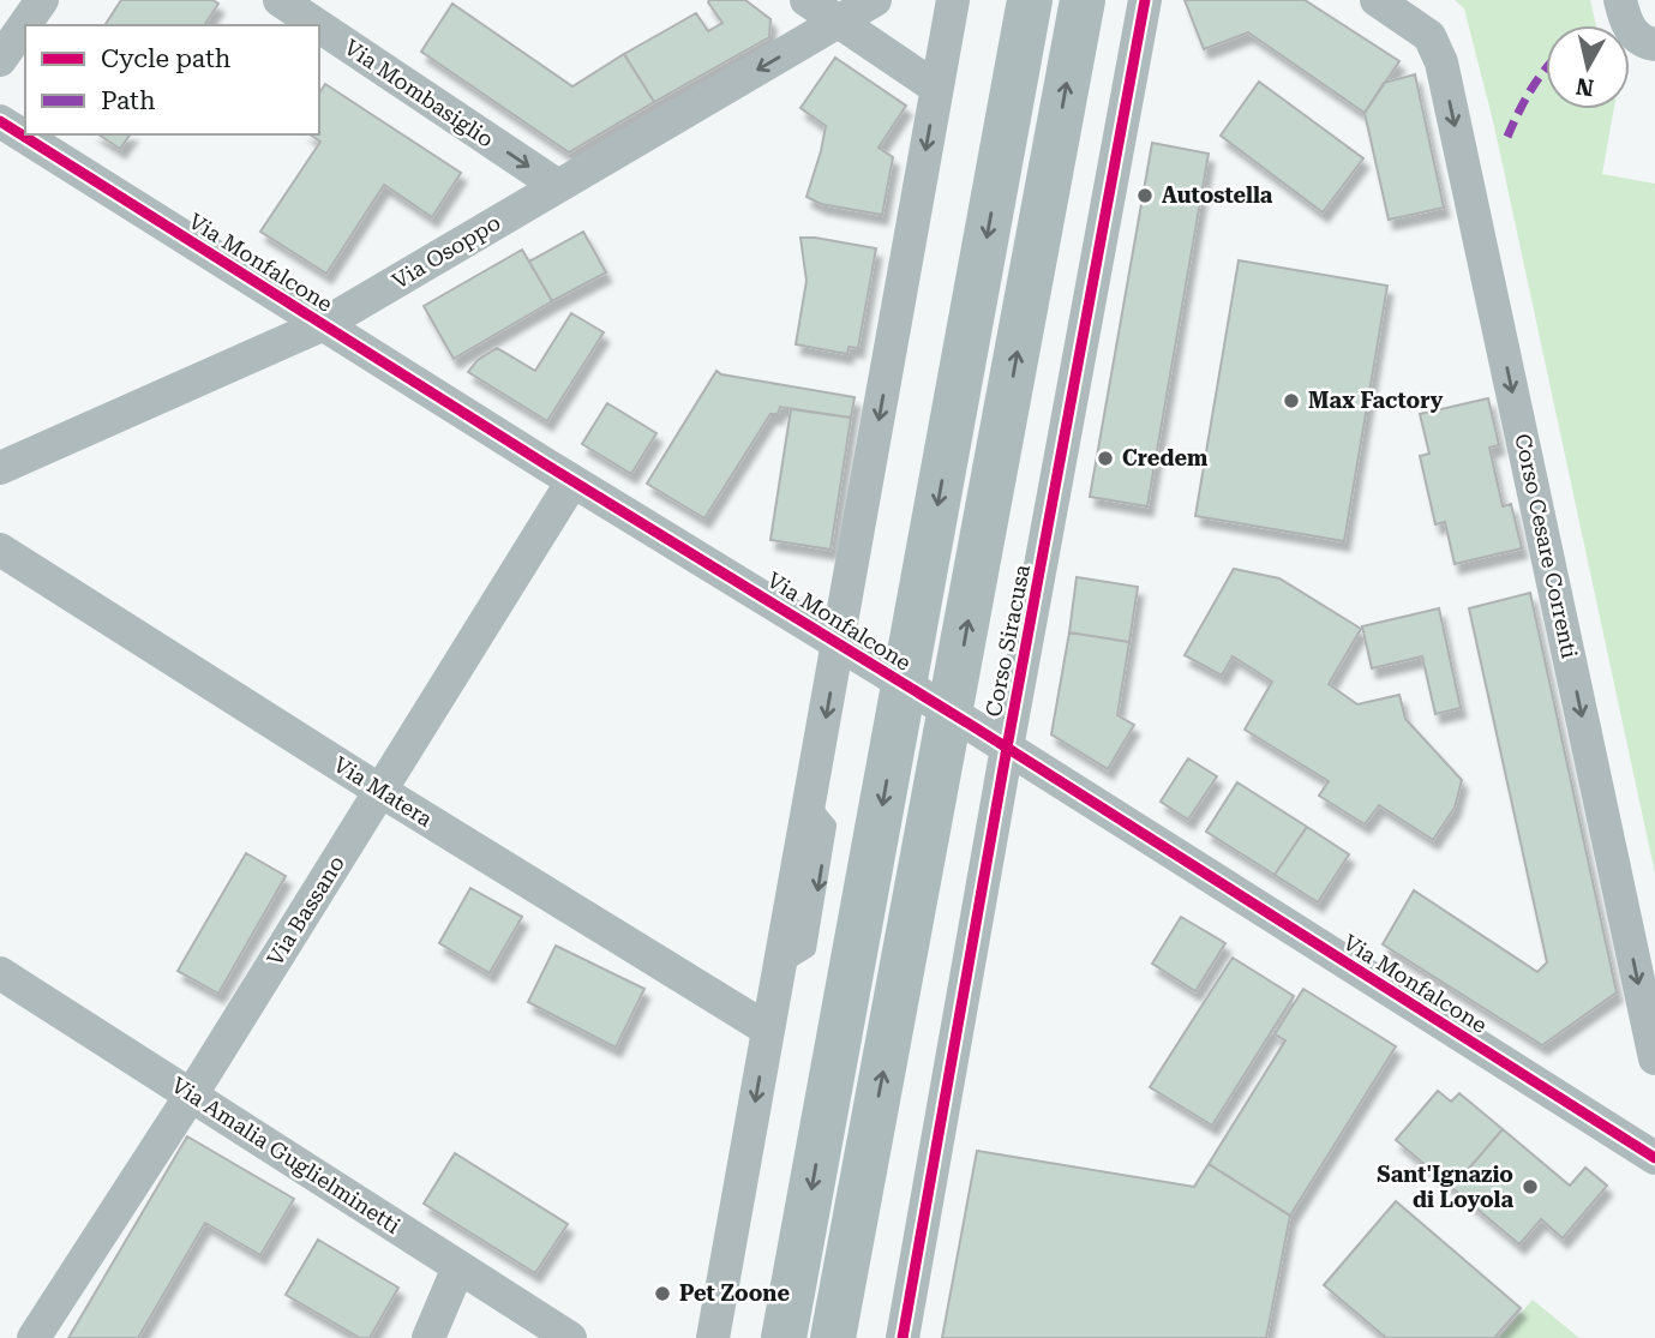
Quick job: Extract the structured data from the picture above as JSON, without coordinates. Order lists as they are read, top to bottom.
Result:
{
  "streets": {
    "main road": ["Corso Siracusa"],
    "street": [
      "Via Mombasiglio",
      "Via Osoppo",
      "Via Monfalcone",
      "Corso Cesare Correnti",
      "Via Matera",
      "Via Bassano",
      "Via Amalia Guglielminetti"
    ]
  },
  "crossings": [
    ["Via Mombasiglio", "Via Osoppo"],
    ["Via Osoppo", "Via Monfalcone"],
    ["Via Monfalcone", "Corso Siracusa"],
    ["Via Monfalcone", "Via Bassano"],
    ["Via Matera", "Via Bassano"],
    ["Via Bassano", "Via Amalia Guglielminetti"]
  ],
  "one_way": ["Via Mombasiglio", "Corso Cesare Correnti"],
  "places": [
    "Autostella",
    "Max Factory",
    "Credem",
    "Sant'Ignazio di Loyola",
    "Pet Zoone"
  ],
  "legend": ["Cycle path", "Path"],
  "north": "bottom"
}
